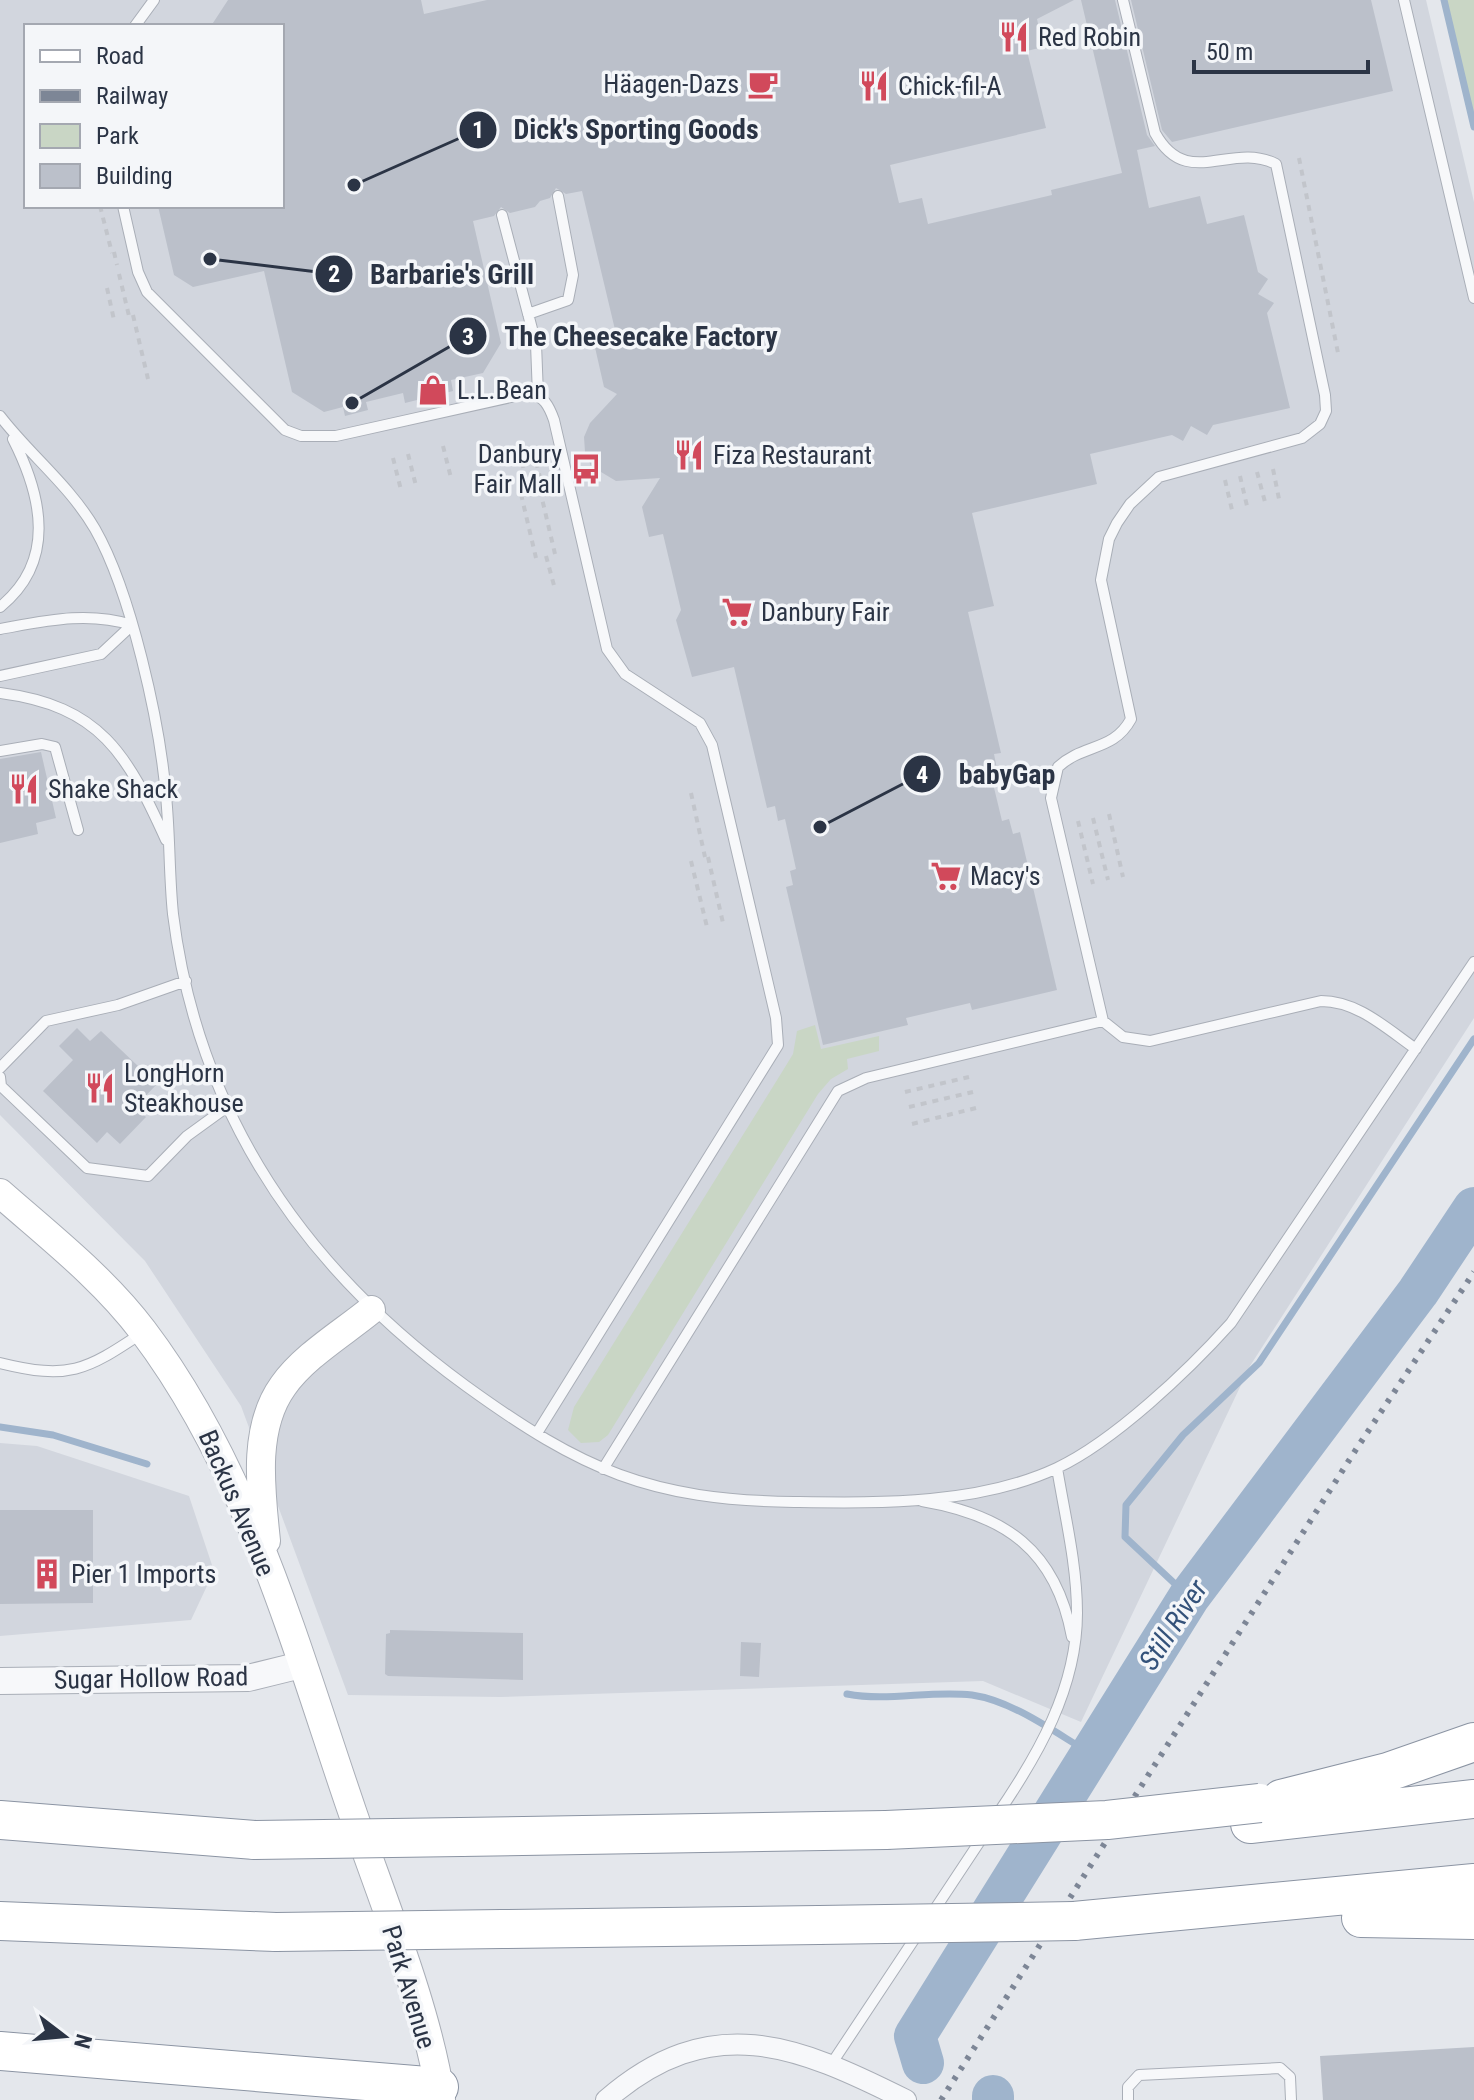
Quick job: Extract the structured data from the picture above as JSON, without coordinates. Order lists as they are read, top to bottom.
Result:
{
  "streets": {
    "main road": ["Backus Avenue", "Park Avenue"],
    "street": ["Sugar Hollow Road"]
  },
  "crossings": [
    ["Backus Avenue", "Sugar Hollow Road"],
    ["Backus Avenue", "Park Avenue"]
  ],
  "water": ["Still River"],
  "places": {
    "restaurant": [
      "Red Robin",
      "Chick-fil-A",
      "Fiza Restaurant",
      "Shake Shack",
      "LongHorn Steakhouse"
    ],
    "cafe": ["Häagen-Dazs"],
    "other": [
      "Dick's Sporting Goods",
      "Barbarie's Grill",
      "The Cheesecake Factory",
      "babyGap"
    ],
    "shop": ["L.L.Bean"],
    "bus stop": ["Danbury Fair Mall"],
    "supermarket": ["Danbury Fair", "Macy's"],
    "building": ["Pier 1 Imports"]
  },
  "legend": [
    "Road",
    "Railway",
    "Park",
    "Building"
  ],
  "scale_bar": "50 m",
  "north": "right"
}
